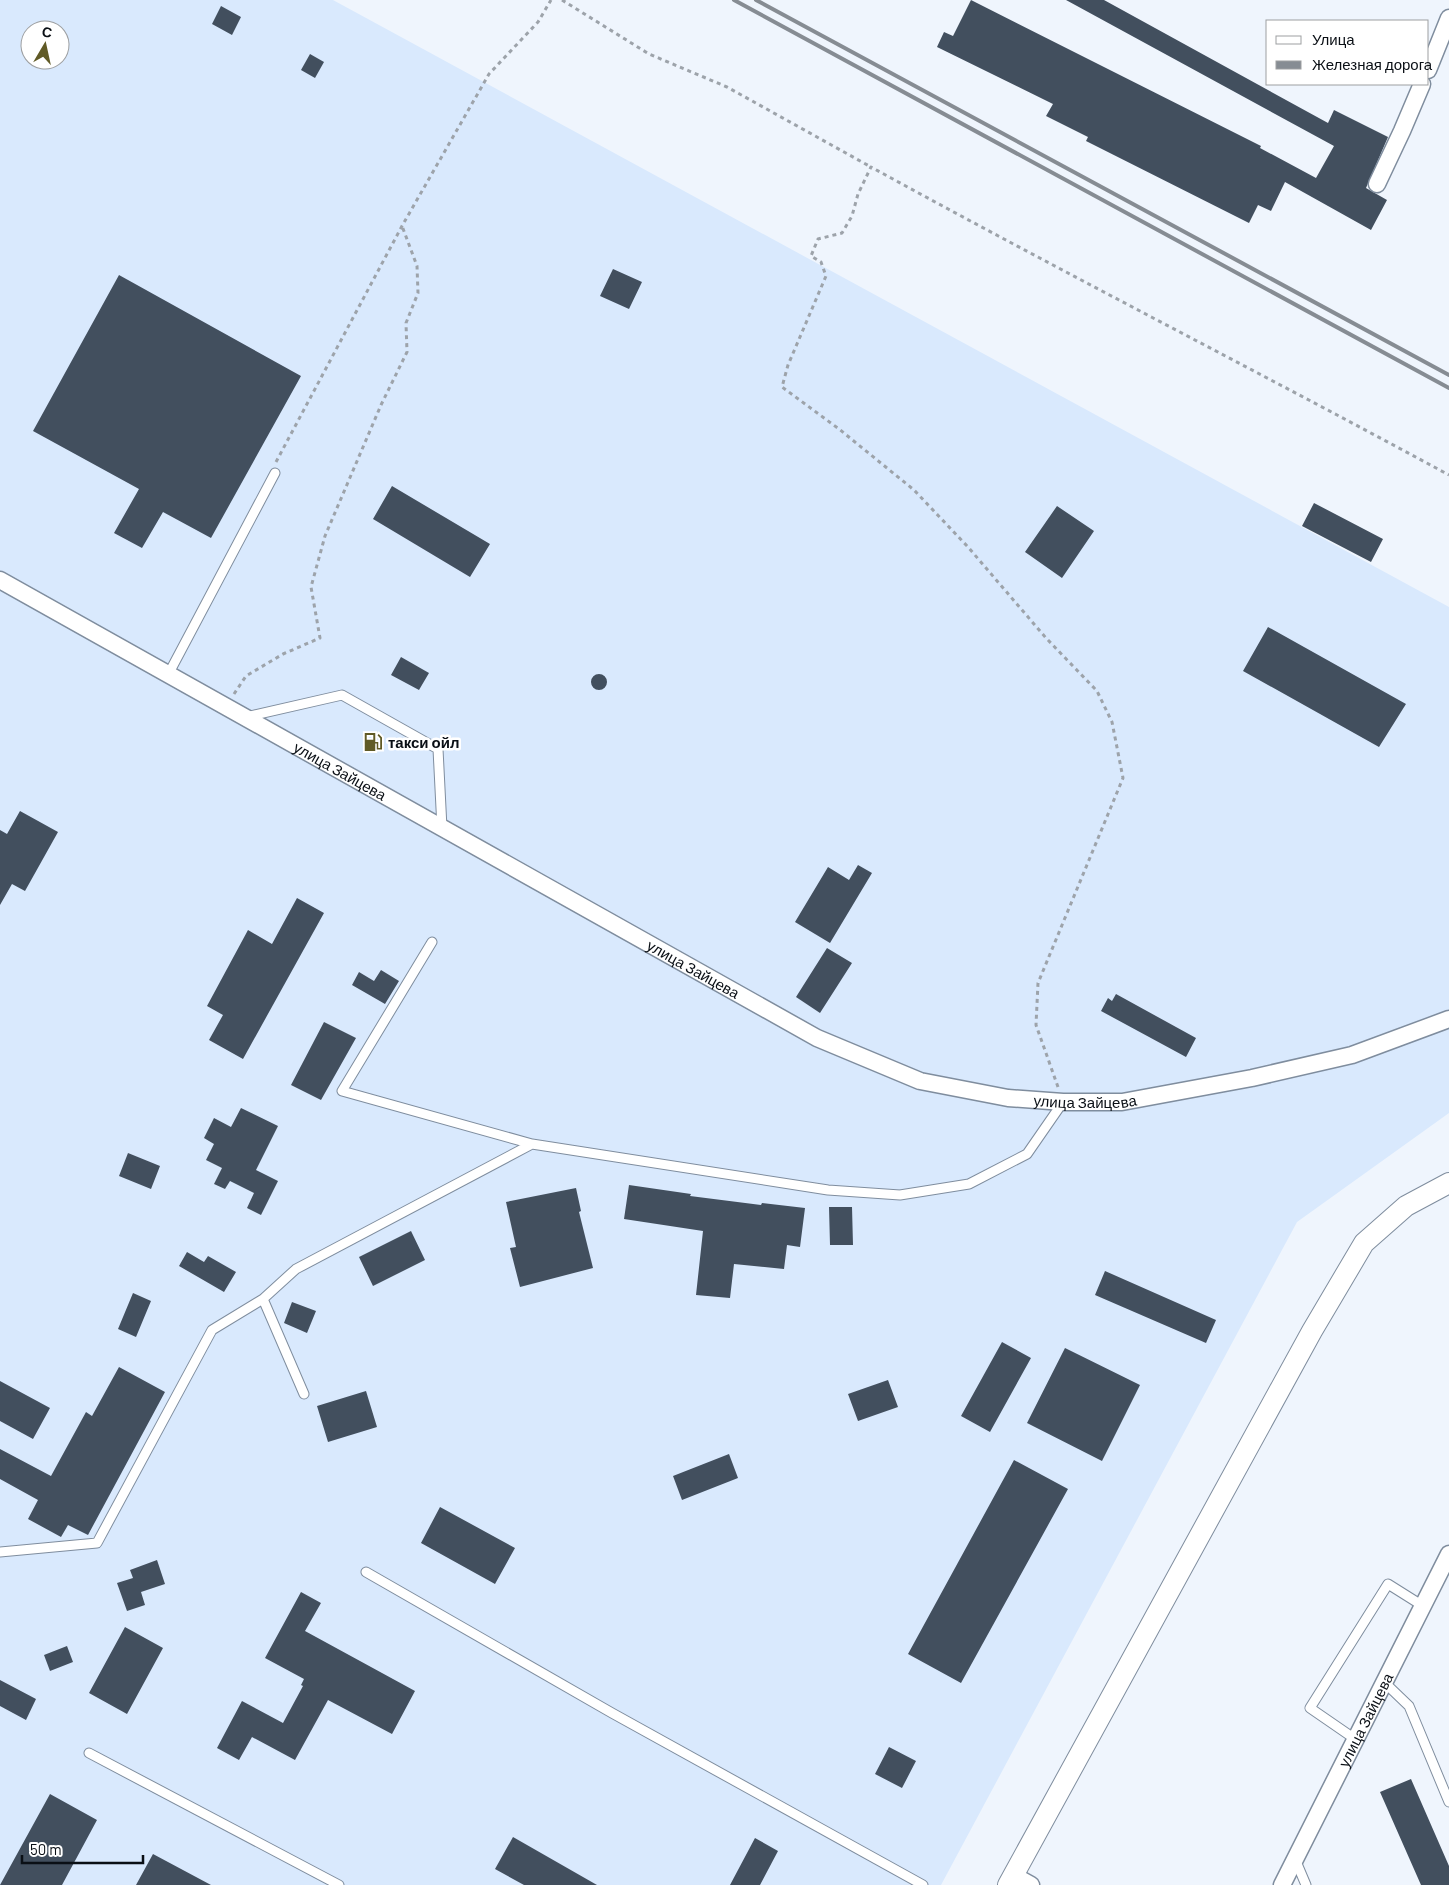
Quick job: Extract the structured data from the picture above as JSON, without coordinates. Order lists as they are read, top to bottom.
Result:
{
  "streets": {
    "street": ["улица Зайцева"]
  },
  "places": {
    "fuel station": ["такси ойл"]
  },
  "legend": ["Улица", "Железная дорога"],
  "scale_bar": "50 m",
  "north": "top"
}
